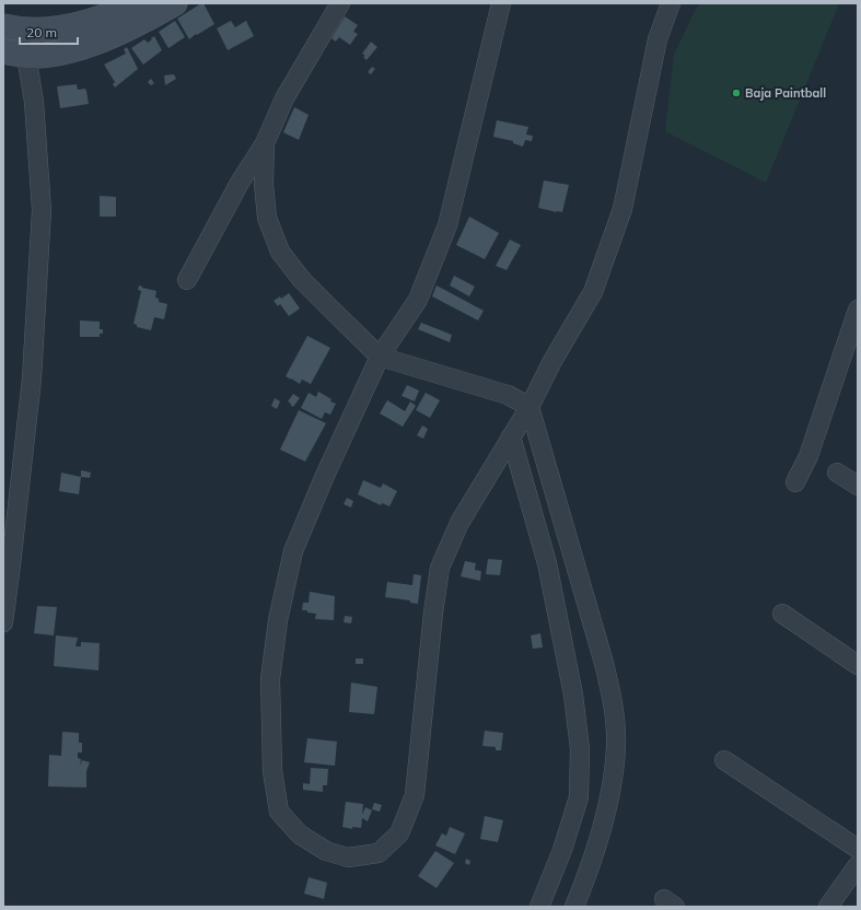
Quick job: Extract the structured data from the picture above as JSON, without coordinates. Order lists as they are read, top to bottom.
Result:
{
  "places": ["Baja Paintball"],
  "scale_bar": "20 m"
}
